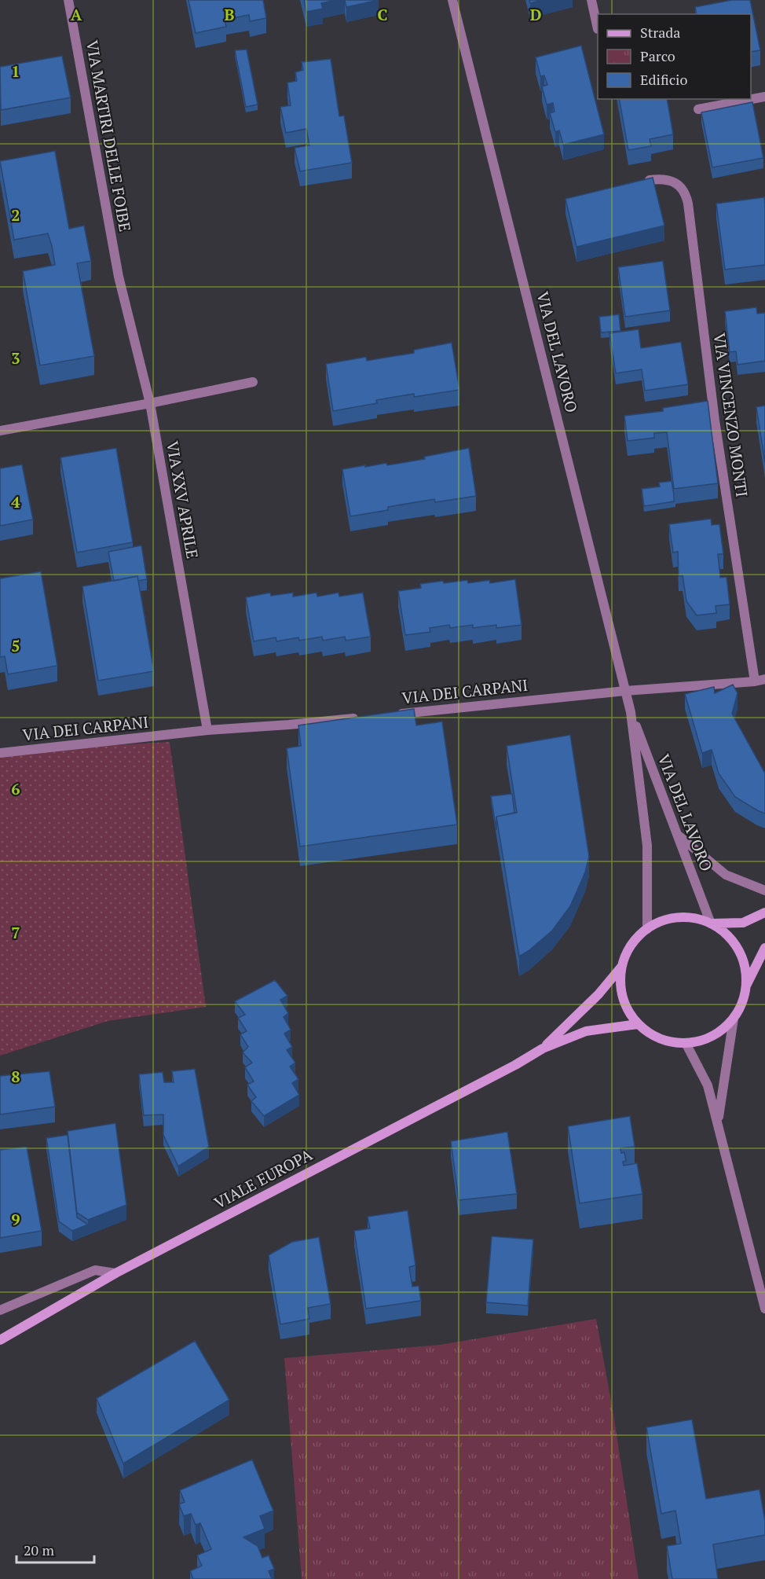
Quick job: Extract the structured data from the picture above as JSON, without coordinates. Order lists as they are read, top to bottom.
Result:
{
  "streets": {
    "main road": ["VIALE EUROPA"],
    "street": [
      "VIA MARTIRI DELLE FOIBE",
      "VIA DEL LAVORO",
      "VIA VINCENZO MONTI",
      "VIA XXV APRILE",
      "VIA DEI CARPANI"
    ]
  },
  "crossings": [
    ["VIA MARTIRI DELLE FOIBE", "VIA XXV APRILE"],
    ["VIA DEL LAVORO", "VIA DEI CARPANI"],
    ["VIA DEL LAVORO", "VIALE EUROPA"],
    ["VIA VINCENZO MONTI", "VIA DEI CARPANI"],
    ["VIA XXV APRILE", "VIA DEI CARPANI"]
  ],
  "legend": ["Strada", "Parco", "Edificio"],
  "scale_bar": "20 m",
  "grid": {
    "columns": [
      "A",
      "B",
      "C",
      "D"
    ],
    "rows": [
      "1",
      "2",
      "3",
      "4",
      "5",
      "6",
      "7",
      "8",
      "9"
    ]
  }
}
